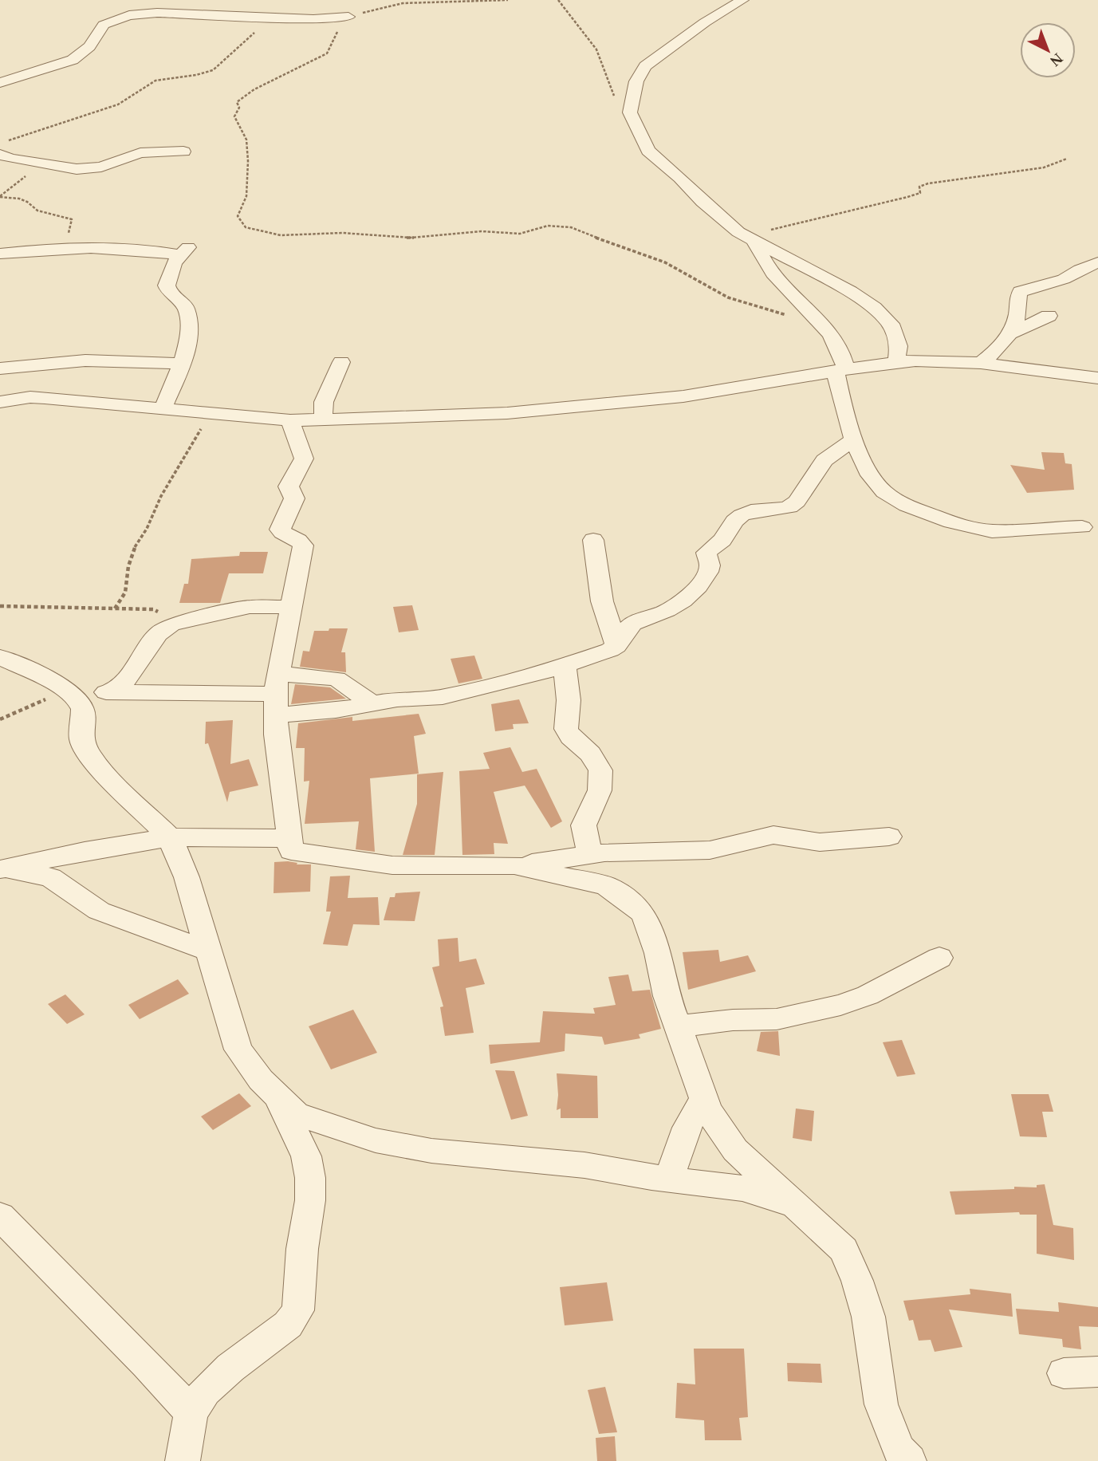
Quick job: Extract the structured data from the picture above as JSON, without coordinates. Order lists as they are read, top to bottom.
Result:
{
  "north": "bottom right"
}
